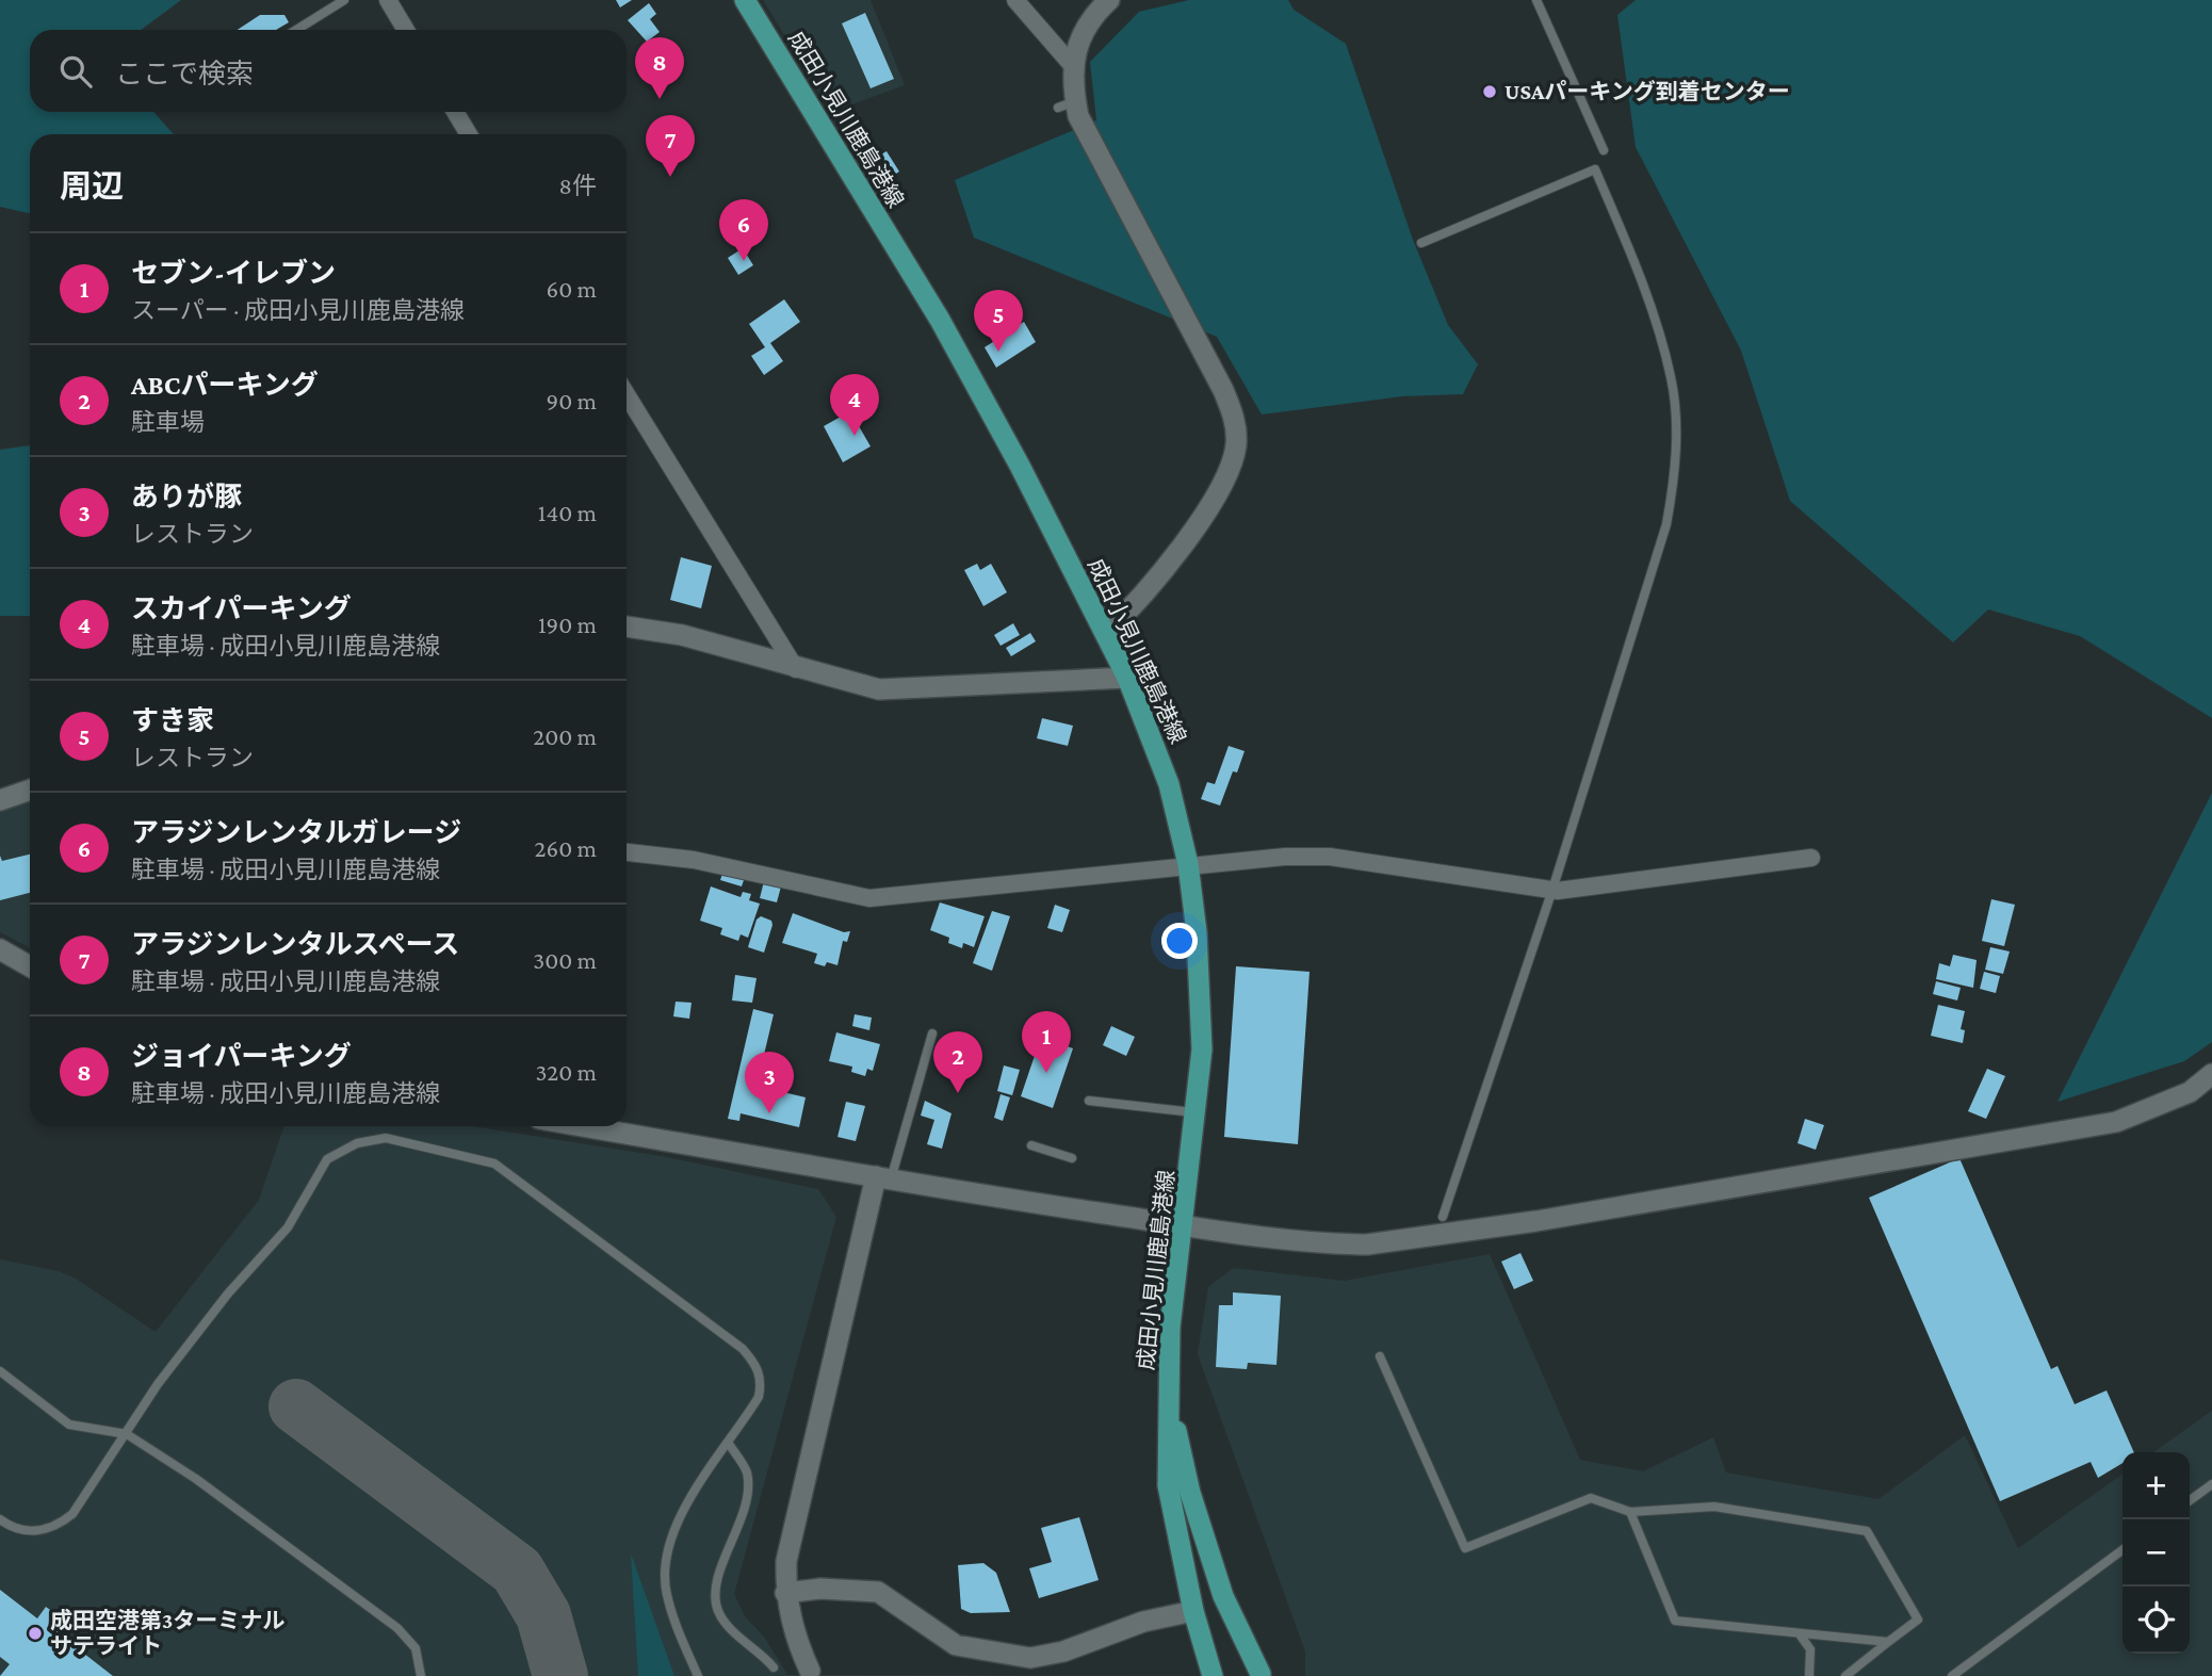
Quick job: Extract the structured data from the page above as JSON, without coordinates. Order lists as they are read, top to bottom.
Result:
{
  "streets": {
    "main road": ["成田小見川鹿島港線"]
  },
  "places": ["USAパーキング到着センター", "成田空港第3ターミナル サテライト"],
  "page": {
    "search": "ここで検索",
    "pins": [
      "8",
      "7",
      "6",
      "5",
      "4",
      "1",
      "2",
      "3"
    ],
    "heading": ["周辺", "8件"],
    "list": [
      {
        "mark": "1",
        "name": "セブン-イレブン",
        "note": "スーパー · 成田小見川鹿島港線",
        "value": "60 m"
      },
      {
        "mark": "2",
        "name": "ABCパーキング",
        "note": "駐車場",
        "value": "90 m"
      },
      {
        "mark": "3",
        "name": "ありが豚",
        "note": "レストラン",
        "value": "140 m"
      },
      {
        "mark": "4",
        "name": "スカイパーキング",
        "note": "駐車場 · 成田小見川鹿島港線",
        "value": "190 m"
      },
      {
        "mark": "5",
        "name": "すき家",
        "note": "レストラン",
        "value": "200 m"
      },
      {
        "mark": "6",
        "name": "アラジンレンタルガレージ",
        "note": "駐車場 · 成田小見川鹿島港線",
        "value": "260 m"
      },
      {
        "mark": "7",
        "name": "アラジンレンタルスペース",
        "note": "駐車場 · 成田小見川鹿島港線",
        "value": "300 m"
      },
      {
        "mark": "8",
        "name": "ジョイパーキング",
        "note": "駐車場 · 成田小見川鹿島港線",
        "value": "320 m"
      }
    ],
    "map_buttons": ["+", "−"]
  }
}
